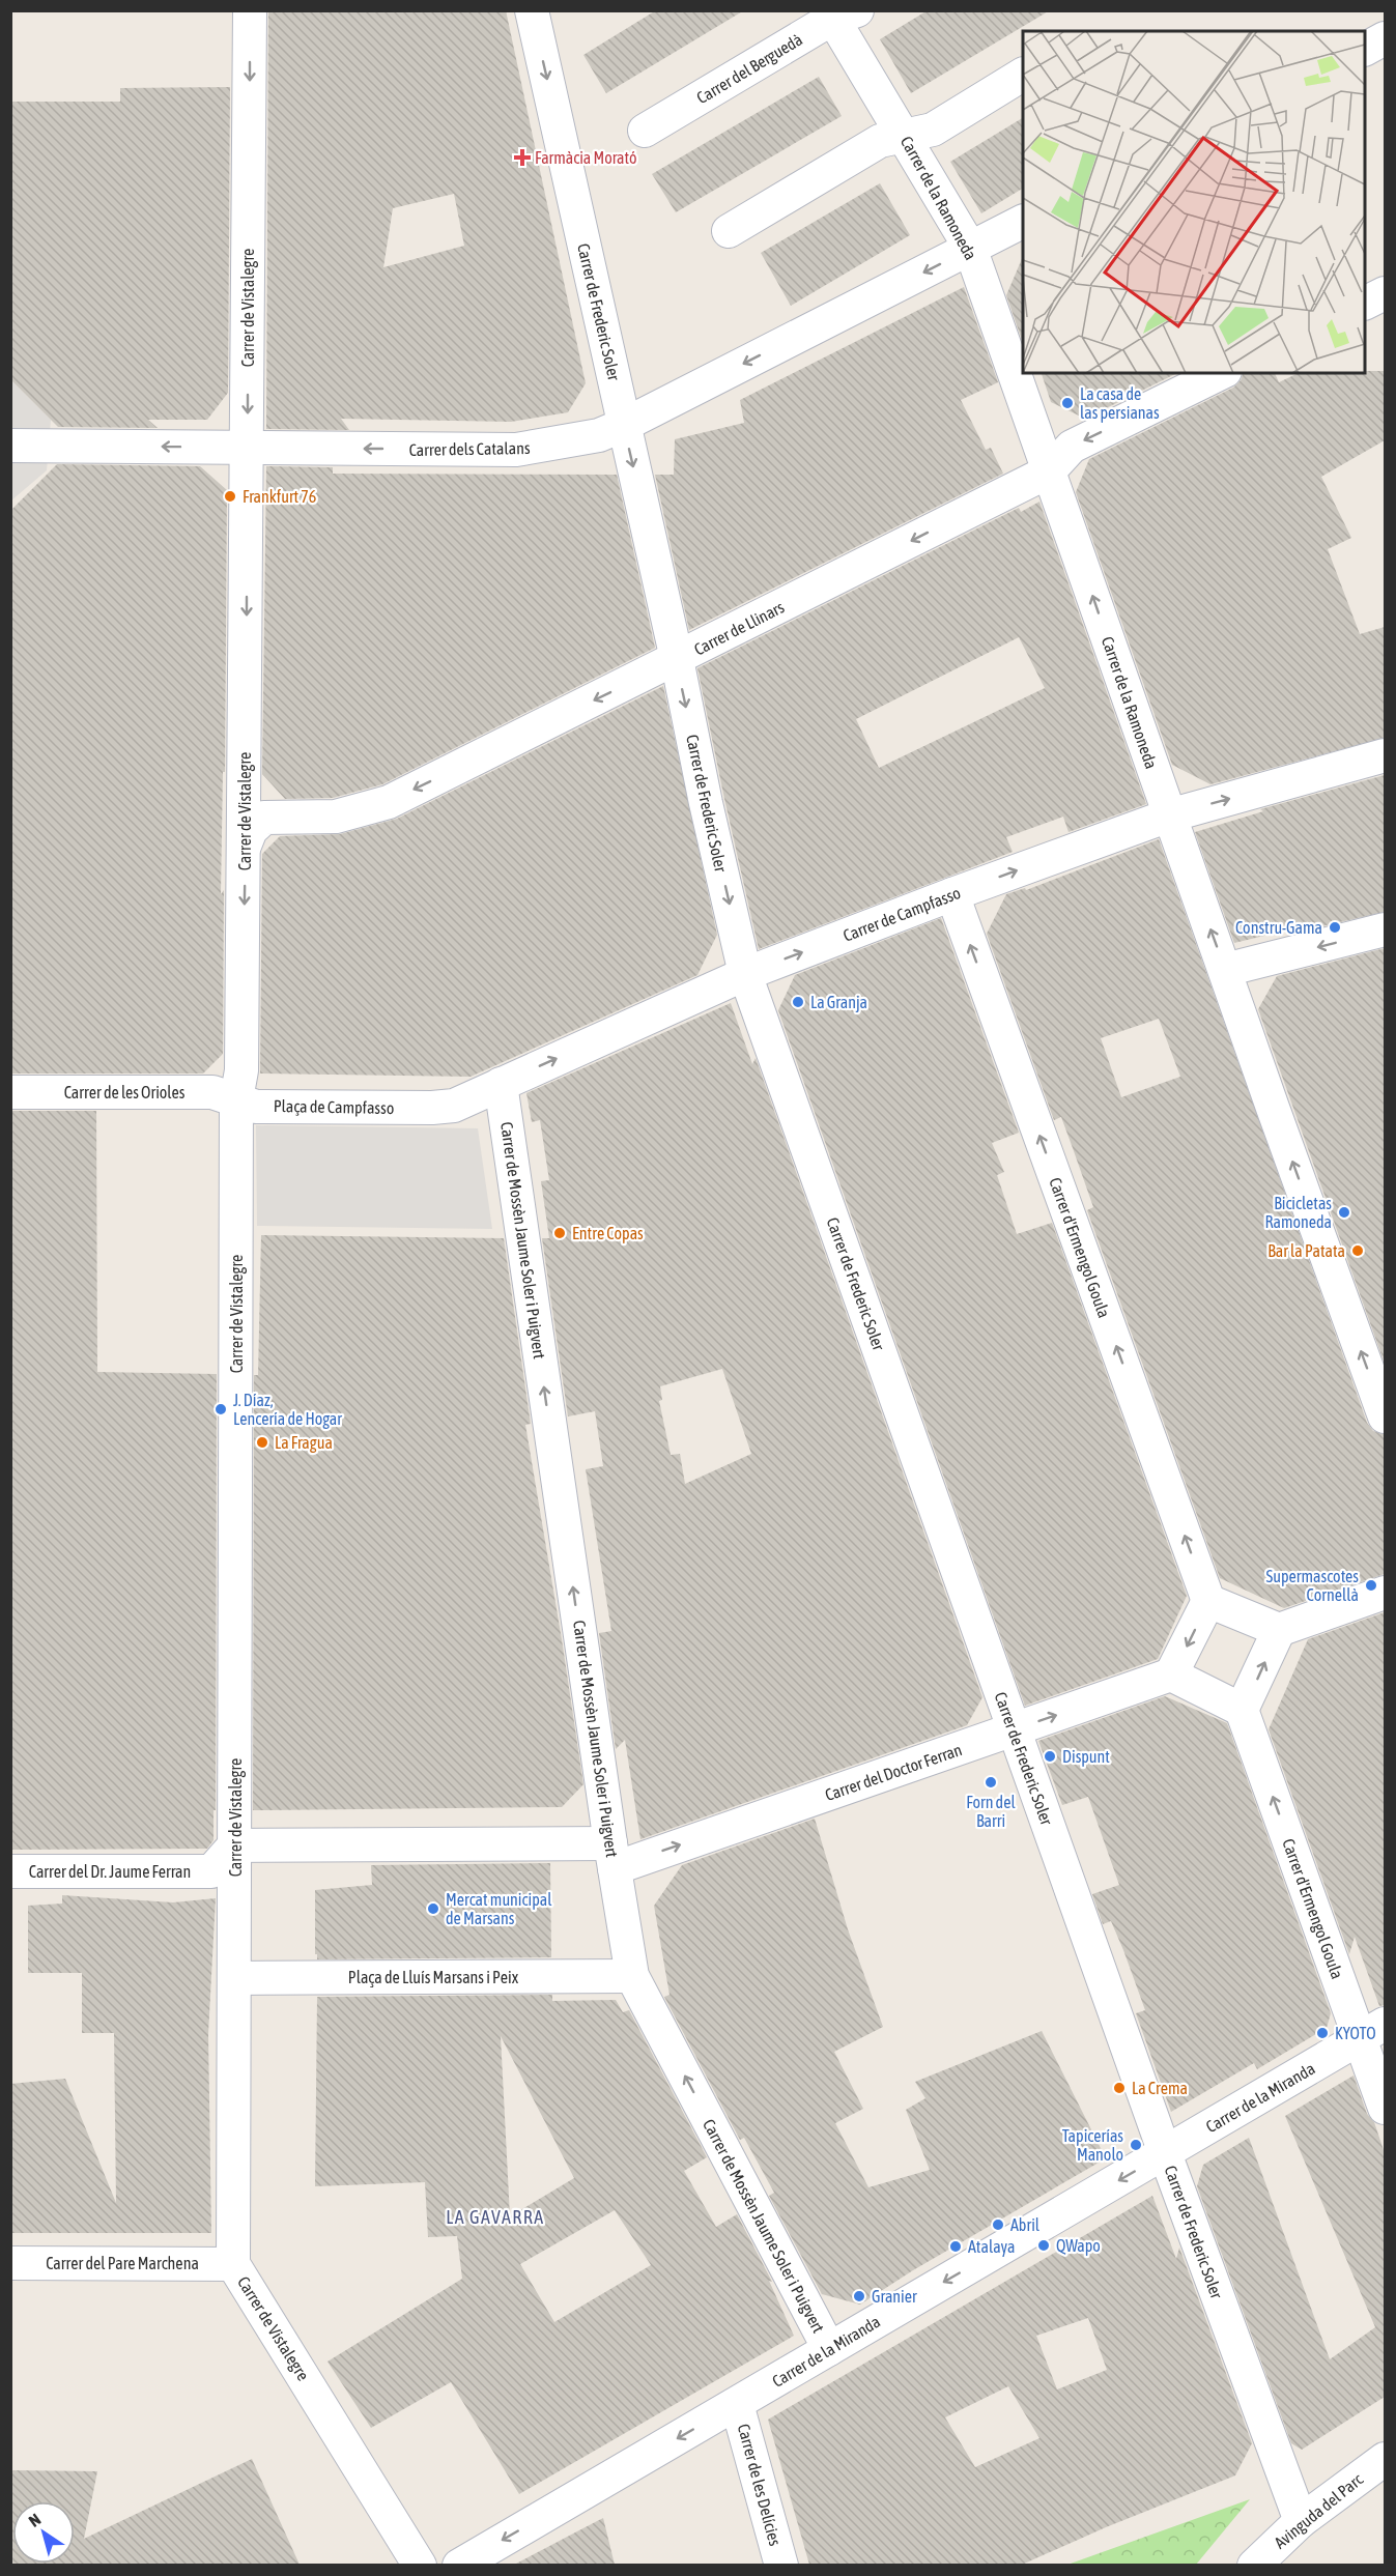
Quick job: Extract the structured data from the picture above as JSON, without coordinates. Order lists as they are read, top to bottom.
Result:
{
  "streets": {
    "street": [
      "Carrer del Berguedà",
      "Carrer de la Ramoneda",
      "Carrer de Vistalegre",
      "Carrer de Frederic Soler",
      "Carrer dels Catalans",
      "Carrer de Llinars",
      "Carrer de Campfasso",
      "Carrer de les Orioles",
      "Plaça de Campfasso",
      "Carrer de Mossèn Jaume Soler i Puigvert",
      "Carrer d'Ermengol Goula",
      "Carrer del Doctor Ferran",
      "Carrer del Dr. Jaume Ferran",
      "Plaça de Lluís Marsans i Peix",
      "Carrer de la Miranda",
      "Carrer del Pare Marchena",
      "Carrer de les Delícies",
      "Avinguda del Parc"
    ]
  },
  "crossings": [
    ["Carrer del Berguedà", "Carrer de la Ramoneda"],
    ["Carrer de la Ramoneda", "Carrer dels Catalans"],
    ["Carrer de la Ramoneda", "Carrer de Llinars"],
    ["Carrer de la Ramoneda", "Carrer de Campfasso"],
    ["Carrer de Vistalegre", "Carrer dels Catalans"],
    ["Carrer de Vistalegre", "Carrer de Llinars"],
    ["Carrer de Vistalegre", "Carrer de les Orioles"],
    ["Carrer de Vistalegre", "Plaça de Campfasso"],
    ["Carrer de Vistalegre", "Carrer del Dr. Jaume Ferran"],
    ["Carrer de Vistalegre", "Plaça de Lluís Marsans i Peix"],
    ["Carrer de Vistalegre", "Carrer del Pare Marchena"],
    ["Carrer de Frederic Soler", "Carrer dels Catalans"],
    ["Carrer de Frederic Soler", "Carrer de Llinars"],
    ["Carrer de Frederic Soler", "Carrer de Campfasso"],
    ["Carrer de Frederic Soler", "Carrer del Doctor Ferran"],
    ["Carrer de Frederic Soler", "Carrer de la Miranda"],
    ["Carrer de Frederic Soler", "Avinguda del Parc"],
    ["Carrer de Campfasso", "Plaça de Campfasso"],
    ["Carrer de Campfasso", "Carrer de Mossèn Jaume Soler i Puigvert"],
    ["Carrer de Campfasso", "Carrer d'Ermengol Goula"],
    ["Carrer de les Orioles", "Plaça de Campfasso"],
    ["Carrer de Mossèn Jaume Soler i Puigvert", "Carrer del Doctor Ferran"],
    ["Carrer de Mossèn Jaume Soler i Puigvert", "Plaça de Lluís Marsans i Peix"],
    ["Carrer de Mossèn Jaume Soler i Puigvert", "Carrer de la Miranda"],
    ["Carrer d'Ermengol Goula", "Carrer de la Miranda"],
    ["Carrer de la Miranda", "Carrer de les Delícies"]
  ],
  "one_way": [
    "Carrer de la Ramoneda",
    "Carrer de Vistalegre",
    "Carrer de Frederic Soler",
    "Carrer dels Catalans",
    "Carrer de Llinars",
    "Carrer de Campfasso",
    "Carrer de Mossèn Jaume Soler i Puigvert",
    "Carrer d'Ermengol Goula",
    "Carrer del Doctor Ferran",
    "Carrer de la Miranda"
  ],
  "districts": ["LA GAVARRA"],
  "places": {
    "health": ["Farmàcia Morató"],
    "other": [
      "La casa de las persianas",
      "Frankfurt 76",
      "Constru-Gama",
      "La Granja",
      "Bicicletas Ramoneda",
      "Entre Copas",
      "Bar la Patata",
      "J. Díaz, Lencería de Hogar",
      "La Fragua",
      "Supermascotes Cornellà",
      "Dispunt",
      "Forn del Barri",
      "Mercat municipal de Marsans",
      "KYOTO",
      "La Crema",
      "Tapicerías Manolo",
      "Abril",
      "QWapo",
      "Atalaya",
      "Granier"
    ]
  },
  "north": "top left"
}
